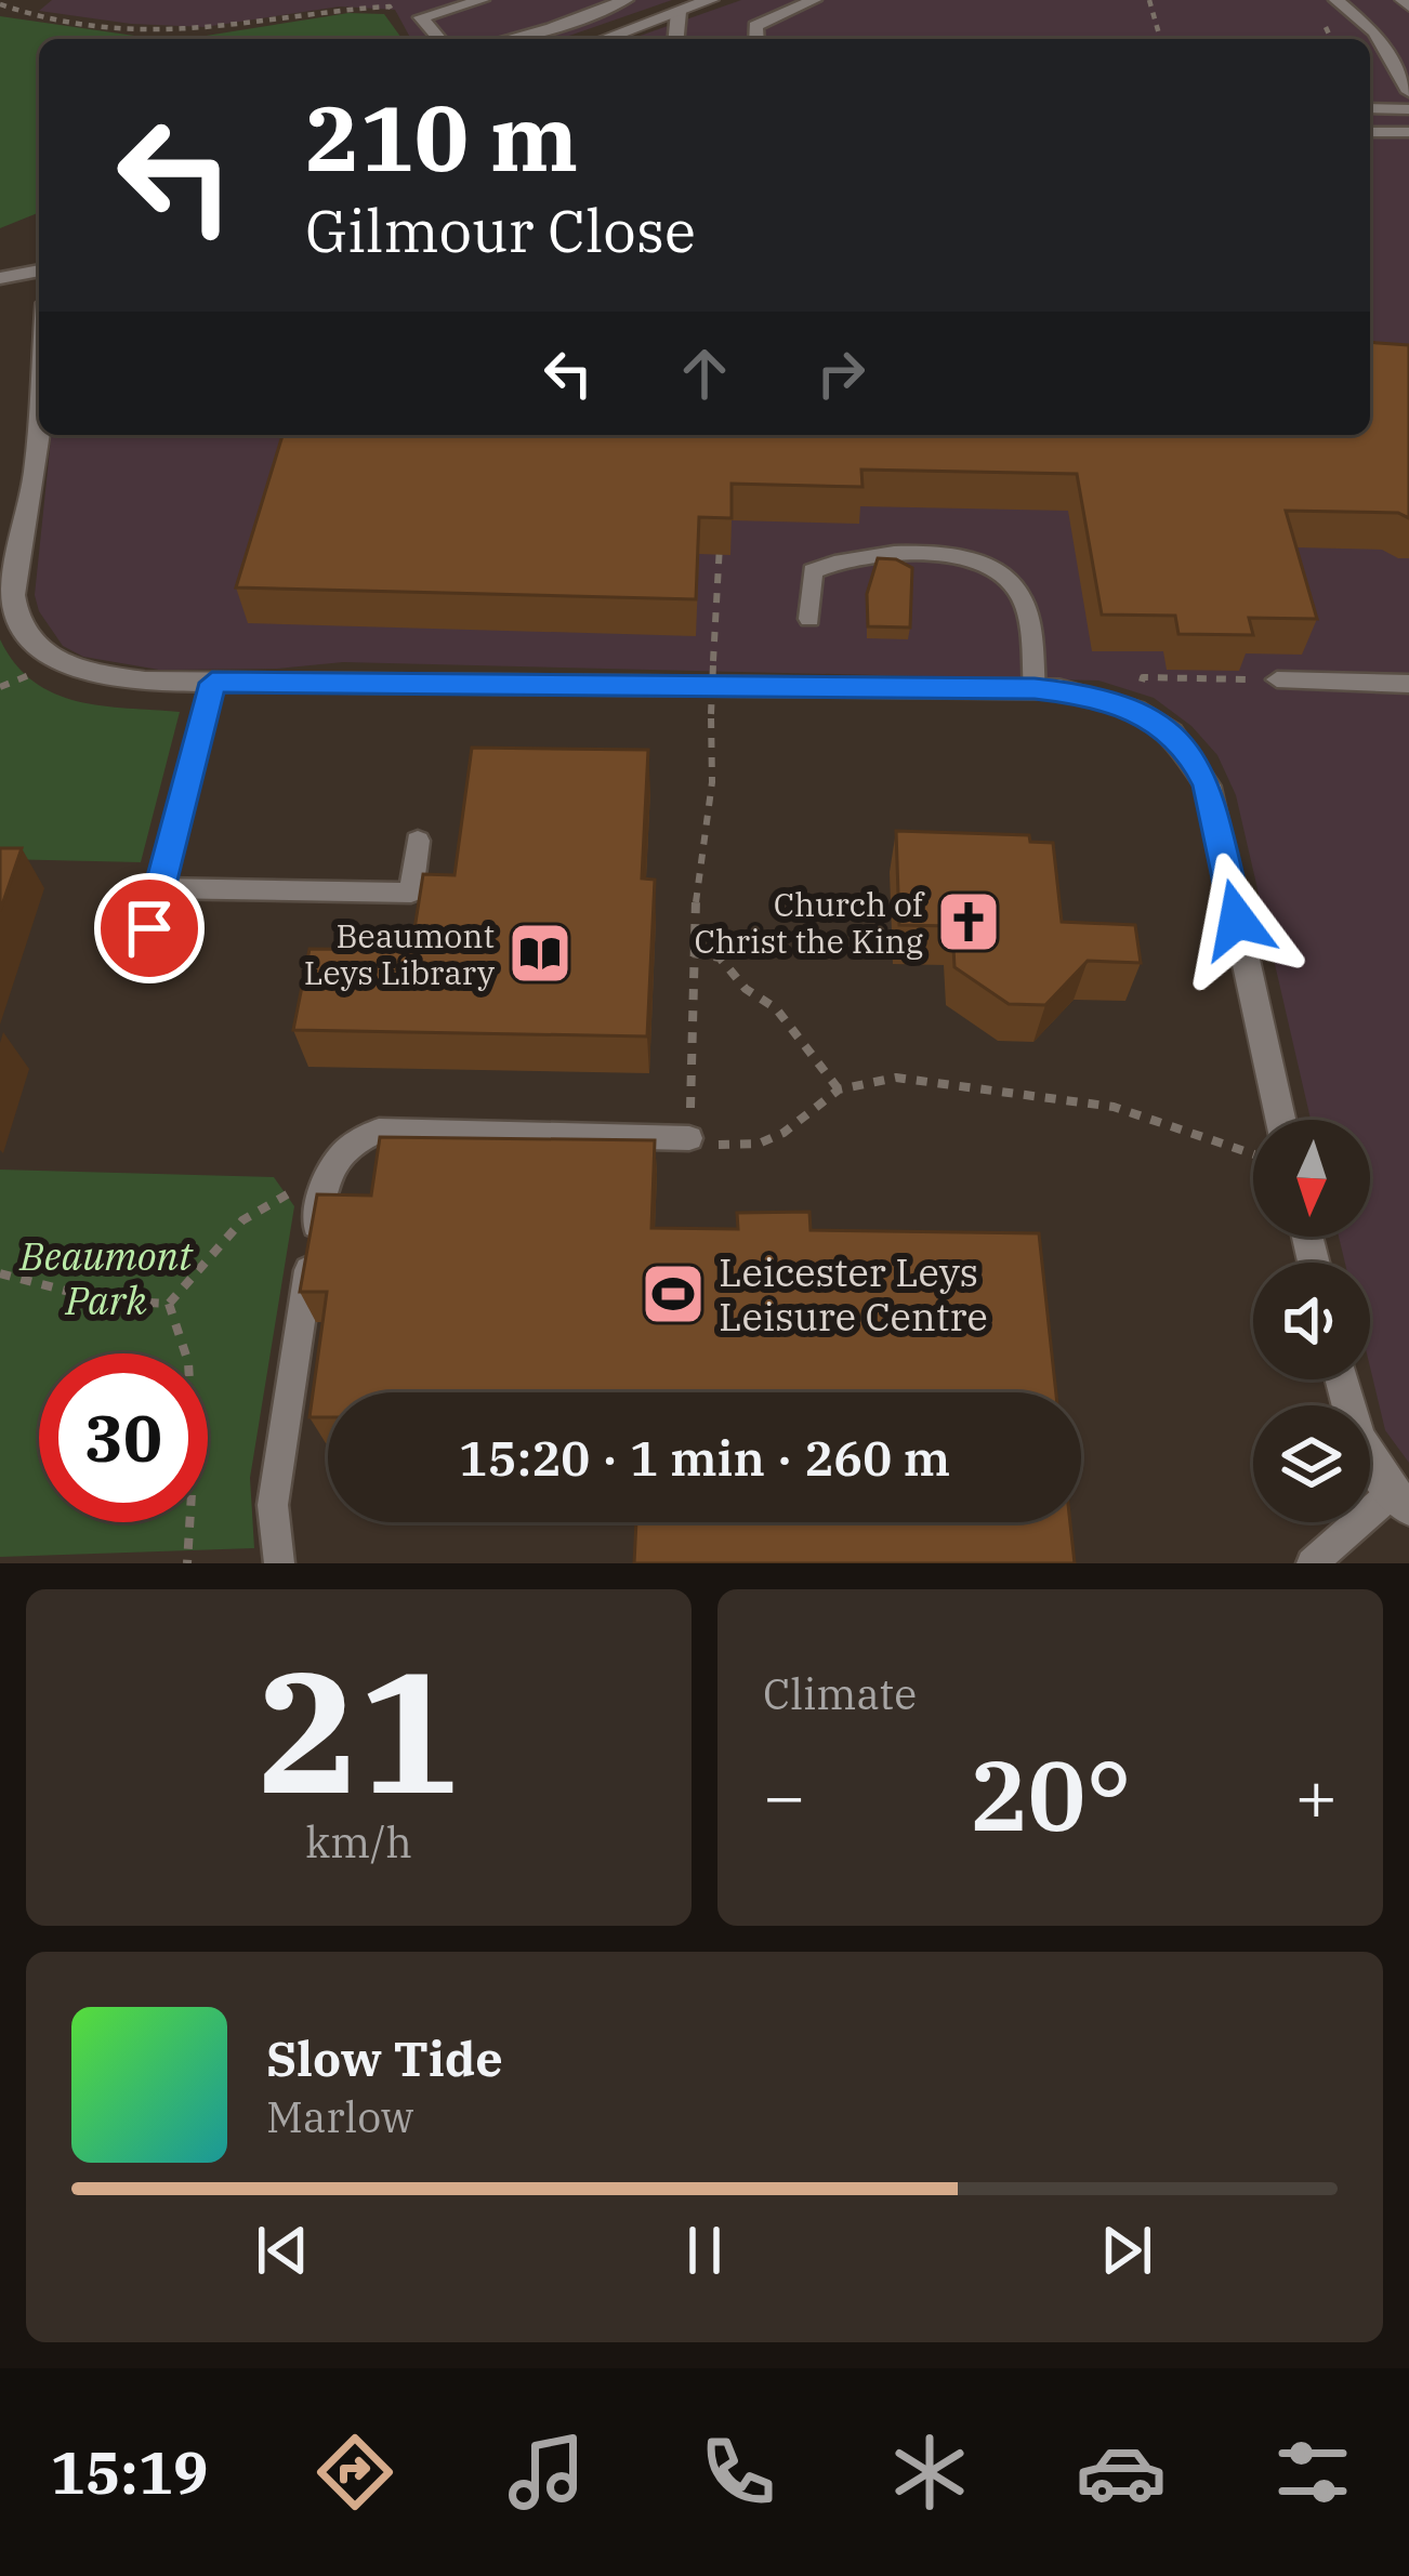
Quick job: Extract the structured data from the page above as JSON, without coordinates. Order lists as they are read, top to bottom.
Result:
{
  "parks": ["Beaumont Park"],
  "places": {
    "church": ["Church of Christ the King"],
    "library": ["Beaumont Leys Library"],
    "sports": ["Leicester Leys Leisure Centre"]
  },
  "north": "bottom",
  "page": {
    "turn": ["210 m", "Gilmour Close"],
    "limit": "30",
    "trip": "15:20 · 1 min · 260 m",
    "tile": [
      ["21", "km/h"],
      "Climate"
    ],
    "heat": ["−", "20°", "+"],
    "song": ["Slow Tide", "Marlow"],
    "tabs": "15:19"
  }
}
